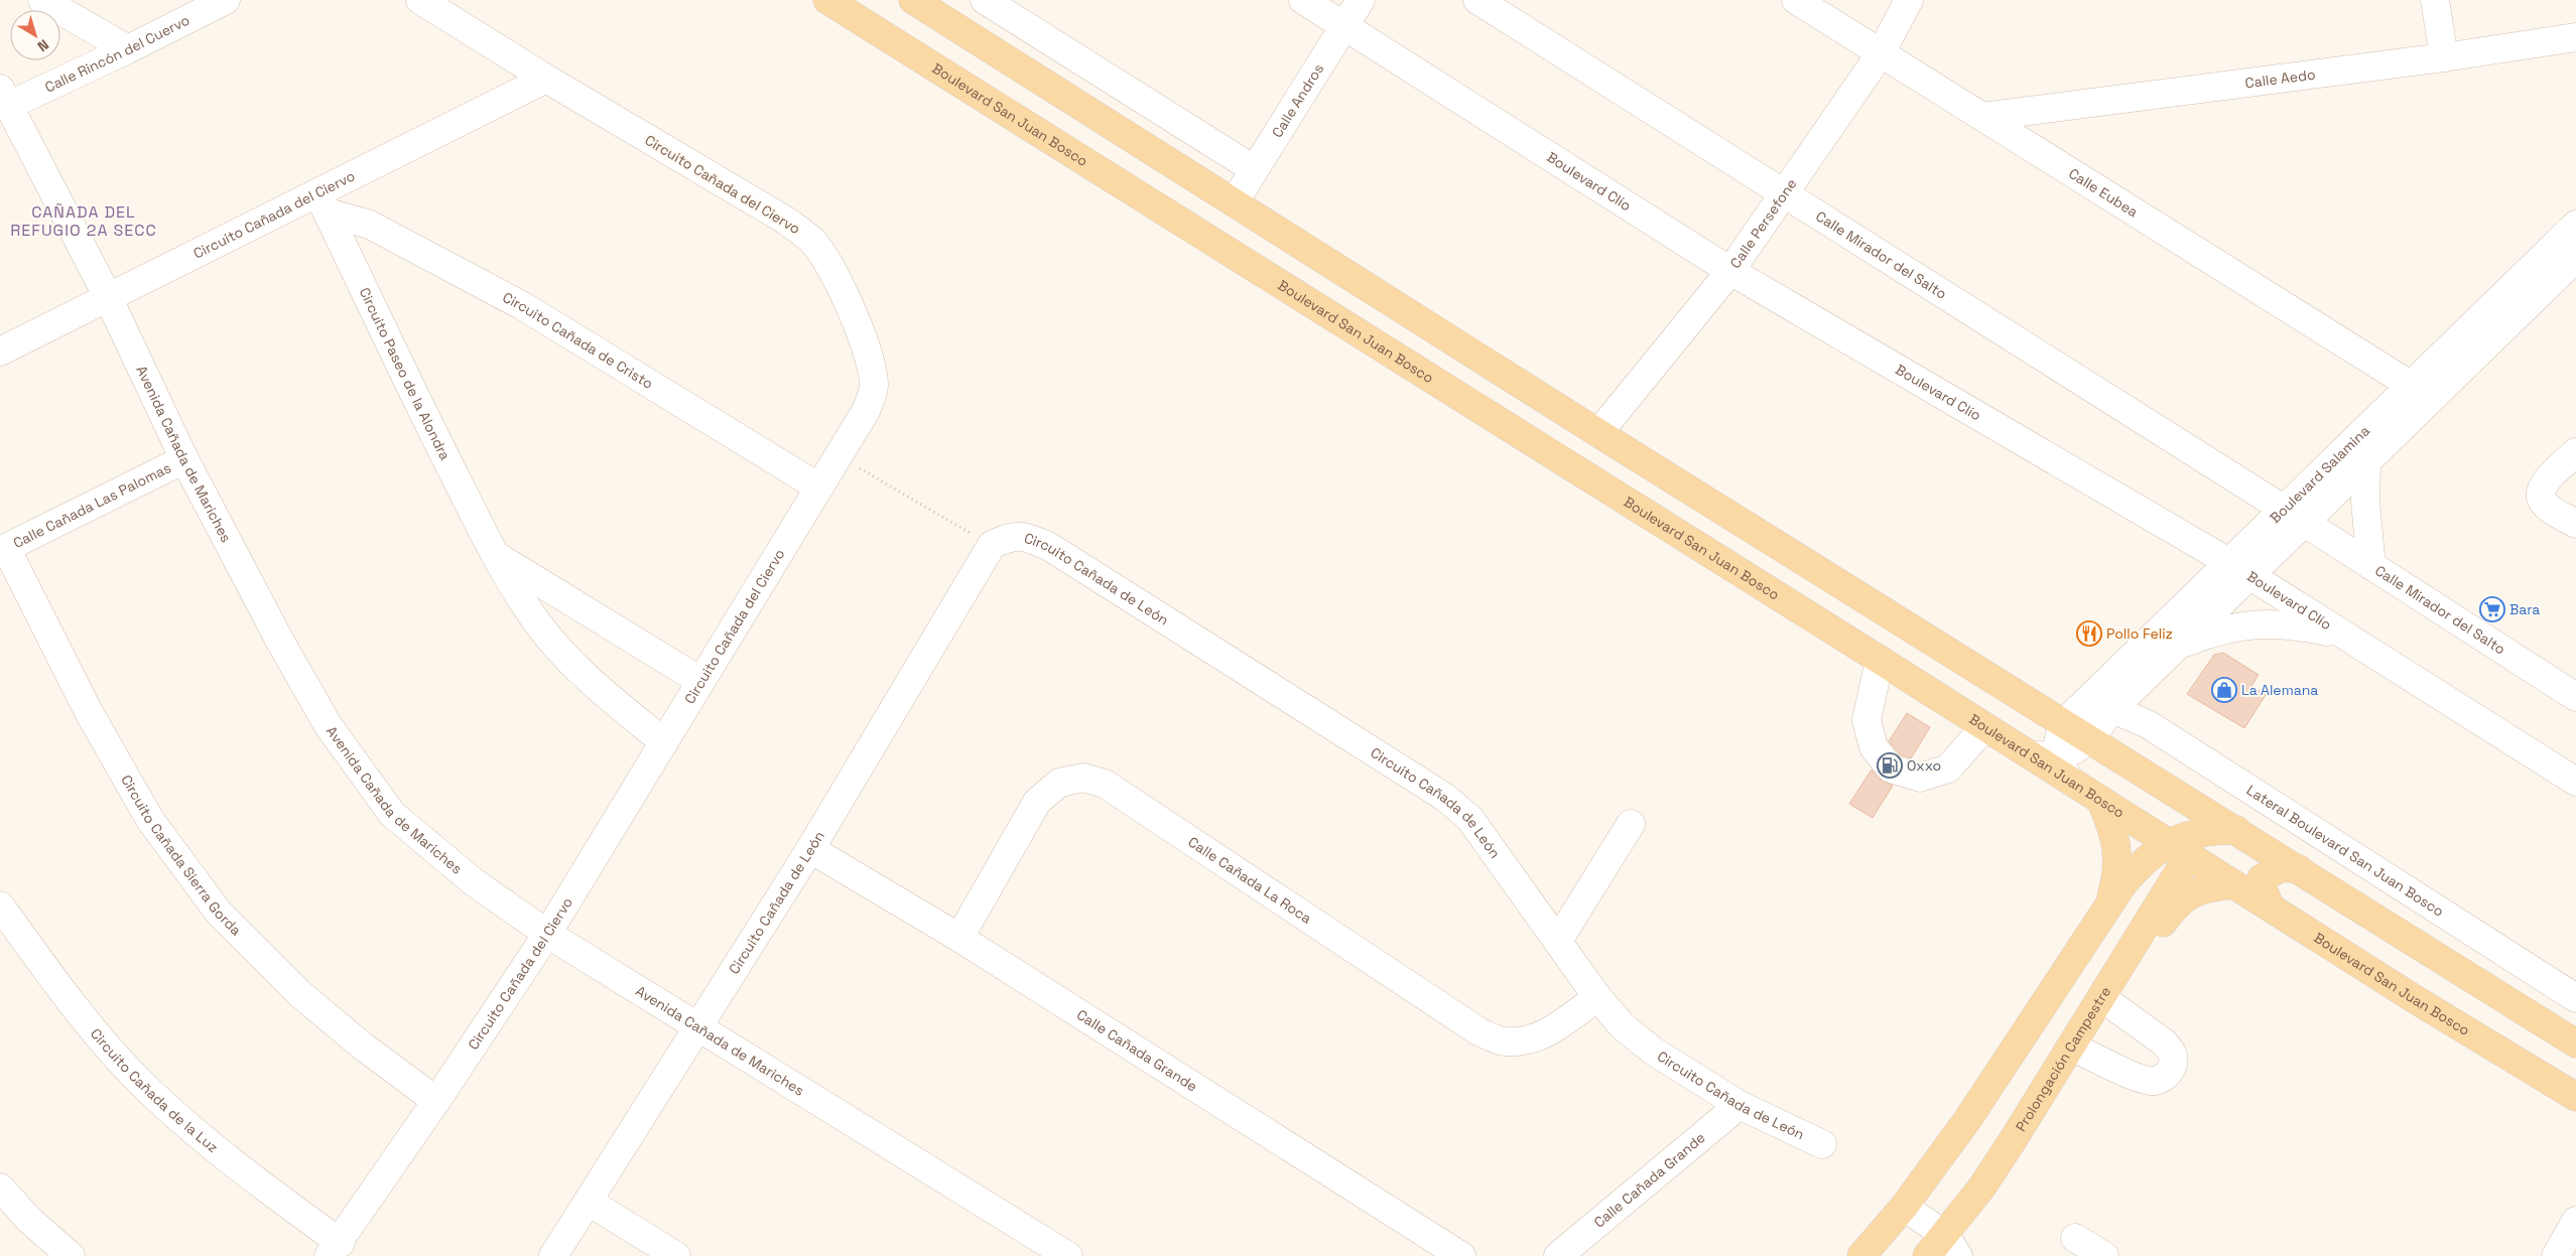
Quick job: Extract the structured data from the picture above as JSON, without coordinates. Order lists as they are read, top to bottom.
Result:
{
  "streets": {
    "main road": ["Boulevard San Juan Bosco", "Prolongación Campestre"],
    "street": [
      "Calle Rincón del Cuervo",
      "Calle Aedo",
      "Calle Andros",
      "Boulevard Clío",
      "Circuito Cañada del Ciervo",
      "Calle Eubea",
      "Calle Persefone",
      "Calle Mirador del Salto",
      "Circuito Cañada de Cristo",
      "Circuito Paseo de la Alondra",
      "Avenida Cañada de Mariches",
      "Boulevard Salamina",
      "Calle Cañada Las Palomas",
      "Circuito Cañada de León",
      "Lateral Boulevard San Juan Bosco",
      "Circuito Cañada Sierra Gorda",
      "Calle Cañada La Roca",
      "Calle Cañada Grande",
      "Circuito Cañada de la Luz"
    ]
  },
  "crossings": [
    ["Calle Rincón del Cuervo", "Avenida Cañada de Mariches"],
    ["Calle Aedo", "Calle Eubea"],
    ["Calle Andros", "Boulevard Clío"],
    ["Boulevard San Juan Bosco", "Prolongación Campestre"],
    ["Boulevard Clío", "Calle Persefone"],
    ["Boulevard Clío", "Boulevard Salamina"],
    ["Circuito Cañada del Ciervo", "Circuito Cañada de Cristo"],
    ["Circuito Cañada del Ciervo", "Circuito Paseo de la Alondra"],
    ["Circuito Cañada del Ciervo", "Avenida Cañada de Mariches"],
    ["Circuito Cañada del Ciervo", "Circuito Cañada Sierra Gorda"],
    ["Circuito Cañada del Ciervo", "Circuito Cañada de la Luz"],
    ["Calle Eubea", "Calle Persefone"],
    ["Calle Eubea", "Boulevard Salamina"],
    ["Calle Persefone", "Calle Mirador del Salto"],
    ["Calle Mirador del Salto", "Boulevard Salamina"],
    ["Circuito Cañada de Cristo", "Circuito Paseo de la Alondra"],
    ["Avenida Cañada de Mariches", "Calle Cañada Las Palomas"],
    ["Avenida Cañada de Mariches", "Circuito Cañada de León"],
    ["Boulevard Salamina", "Lateral Boulevard San Juan Bosco"],
    ["Calle Cañada Las Palomas", "Circuito Cañada Sierra Gorda"],
    ["Circuito Cañada de León", "Calle Cañada La Roca"],
    ["Circuito Cañada de León", "Calle Cañada Grande"],
    ["Calle Cañada La Roca", "Calle Cañada Grande"]
  ],
  "districts": ["CAÑADA DEL REFUGIO 2A SECC"],
  "places": {
    "supermarket": ["Bara"],
    "restaurant": ["Pollo Feliz"],
    "shop": ["La Alemana"],
    "fuel station": ["Oxxo"]
  },
  "north": "bottom right"
}
